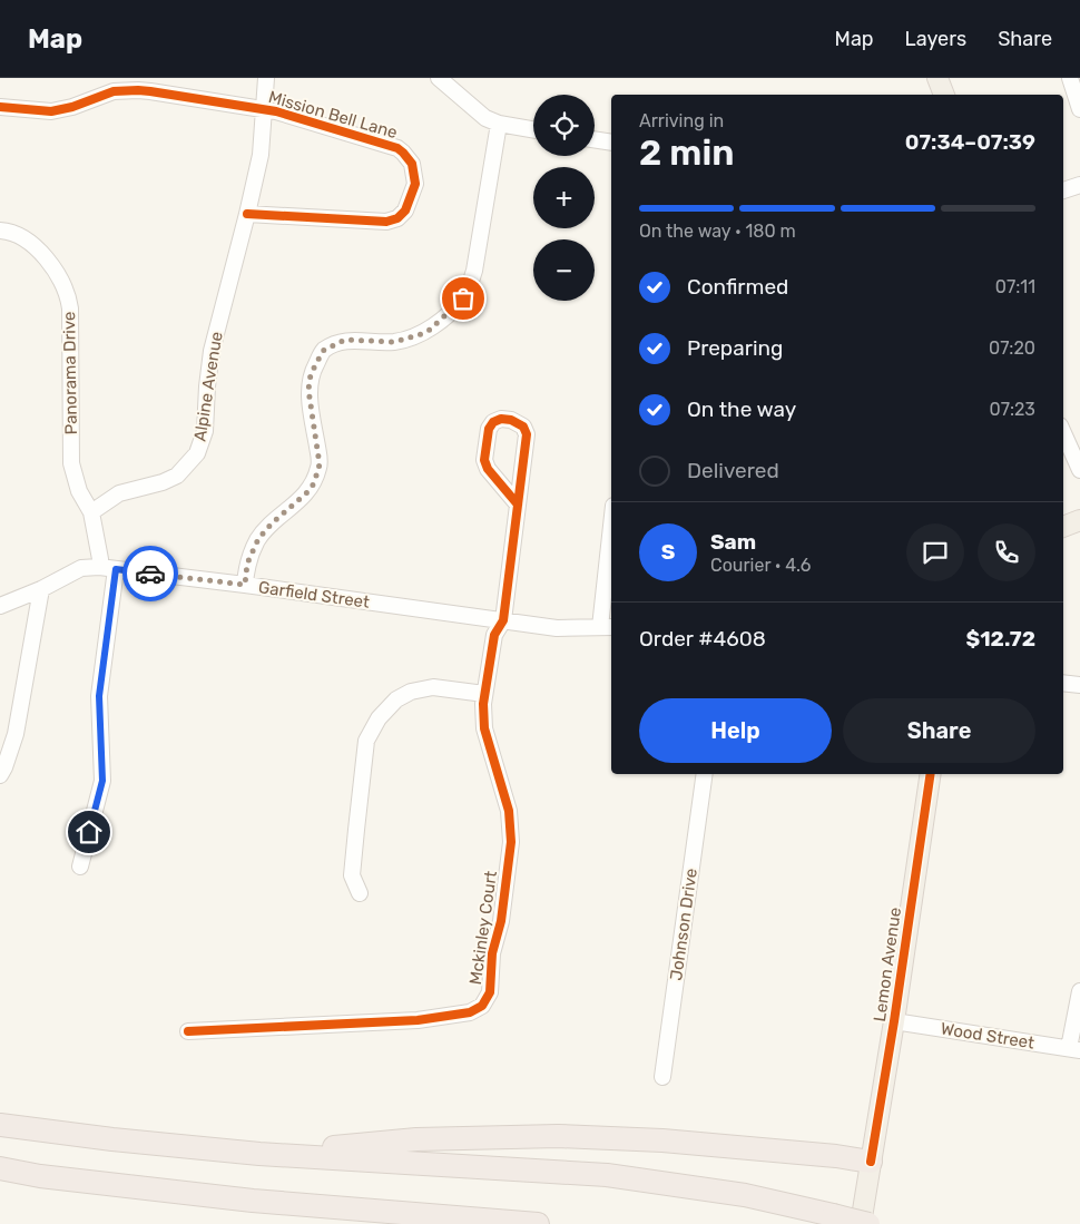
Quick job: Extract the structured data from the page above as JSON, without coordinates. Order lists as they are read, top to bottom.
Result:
{
  "streets": {
    "main road": ["Lemon Avenue"],
    "street": [
      "Mission Bell Lane",
      "Panorama Drive",
      "Alpine Avenue",
      "Garfield Street",
      "Johnson Drive",
      "Mckinley Court",
      "Wood Street"
    ]
  },
  "crossings": [
    ["Mission Bell Lane", "Alpine Avenue"],
    ["Panorama Drive", "Alpine Avenue"],
    ["Lemon Avenue", "Wood Street"]
  ],
  "page": {
    "header": "Map",
    "nav": ["Map", "Layers", "Share"],
    "map_buttons": ["+", "−"],
    "heading": ["2 min", "Arriving in", "07:34–07:39"],
    "panel": [
      "Sam",
      "Courier · 4.6",
      "Order #4608",
      "$12.72"
    ],
    "bar": "On the way · 180 m",
    "list": [
      ["Confirmed", "07:11"],
      ["Preparing", "07:20"],
      ["On the way", "07:23"],
      "Delivered"
    ],
    "round": "S",
    "buttons": ["Help", "Share"]
  }
}
